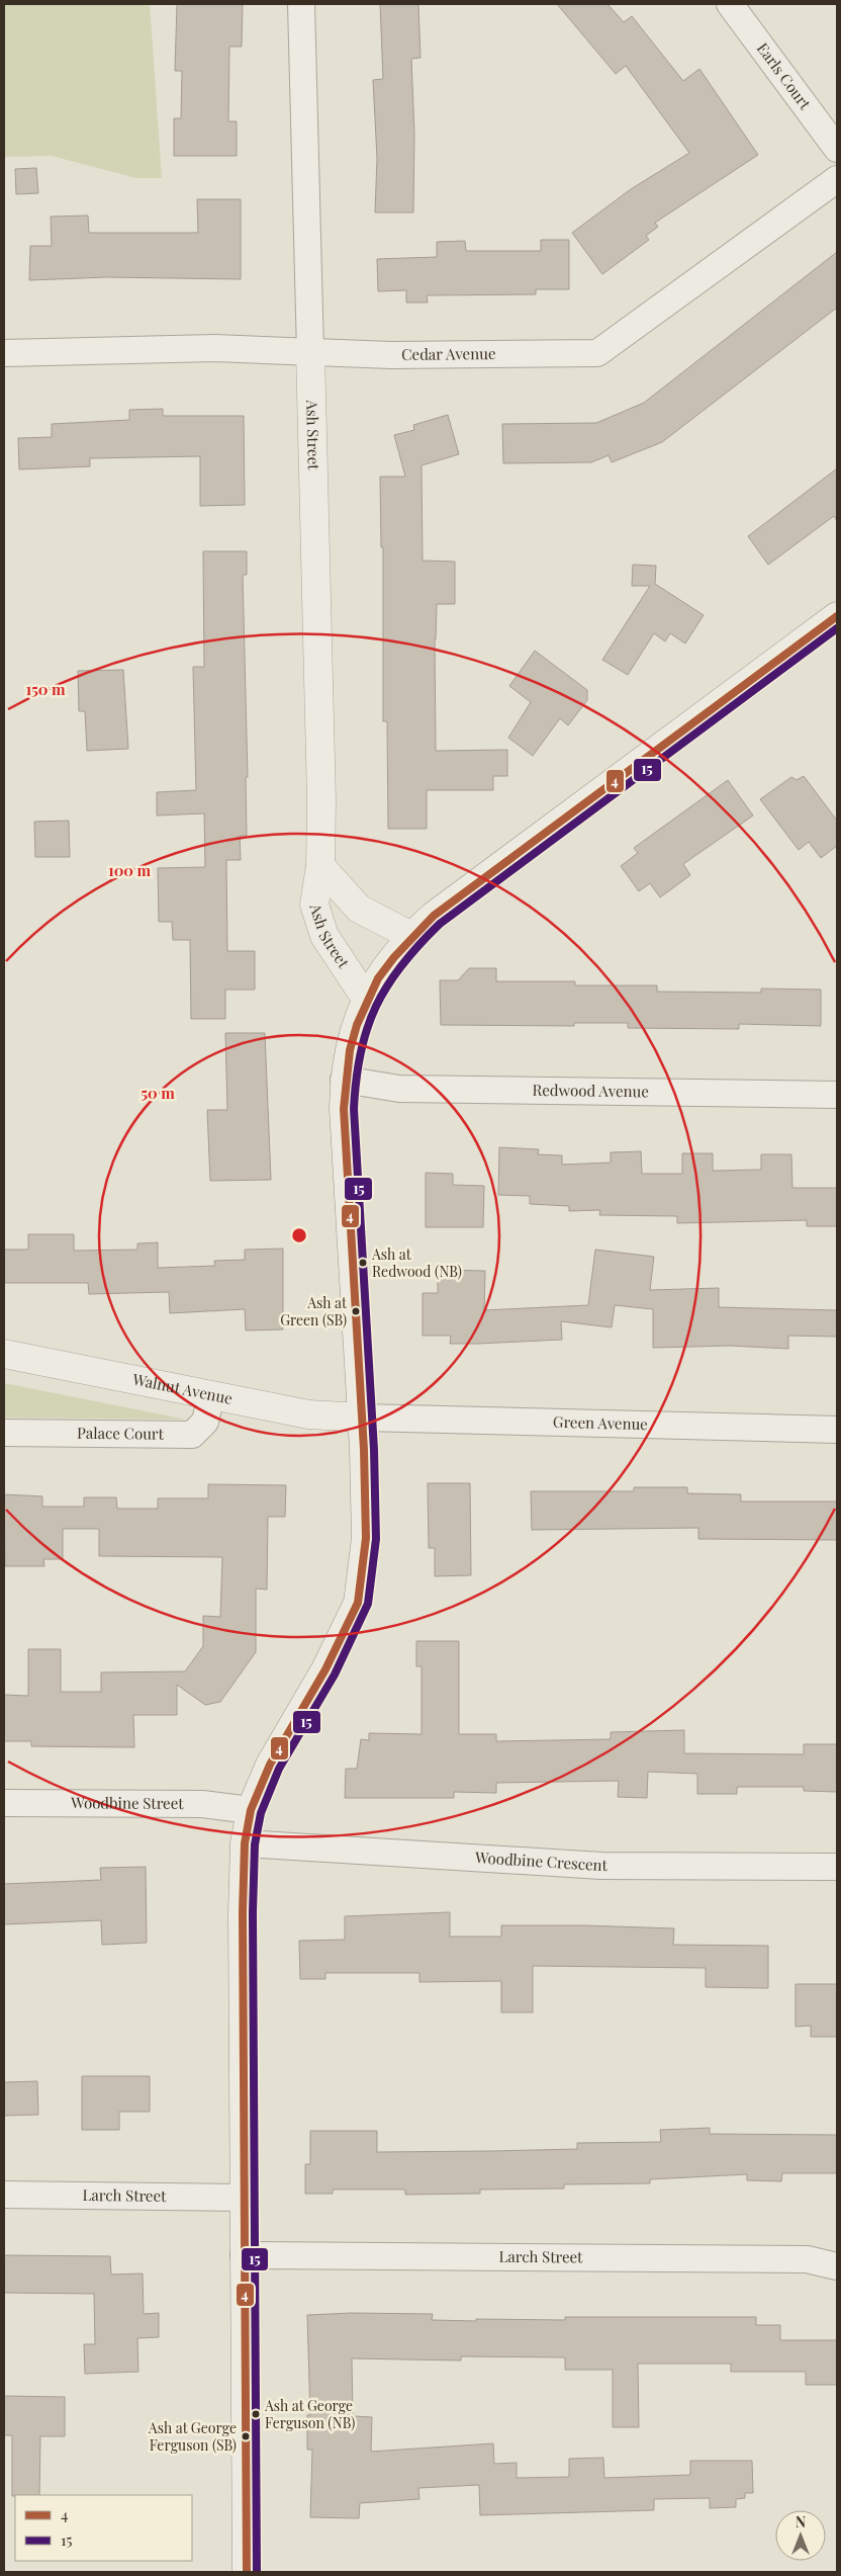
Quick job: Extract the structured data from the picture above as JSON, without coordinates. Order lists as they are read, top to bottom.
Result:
{
  "streets": {
    "main road": ["Ash Street", "Walnut Avenue"],
    "street": [
      "Earls Court",
      "Cedar Avenue",
      "Redwood Avenue",
      "Green Avenue",
      "Palace Court",
      "Woodbine Street",
      "Woodbine Crescent",
      "Larch Street"
    ]
  },
  "crossings": [
    ["Cedar Avenue", "Ash Street"],
    ["Walnut Avenue", "Green Avenue"],
    ["Walnut Avenue", "Palace Court"]
  ],
  "places": [
    "Ash at Redwood (NB)",
    "Ash at Green (SB)",
    "Ash at George Ferguson (NB)",
    "Ash at George Ferguson (SB)"
  ],
  "lines": ["transit line 4", "transit line 15"],
  "legend": ["4", "15"],
  "north": "top",
  "rings": ["150 m", "100 m", "50 m"]
}
